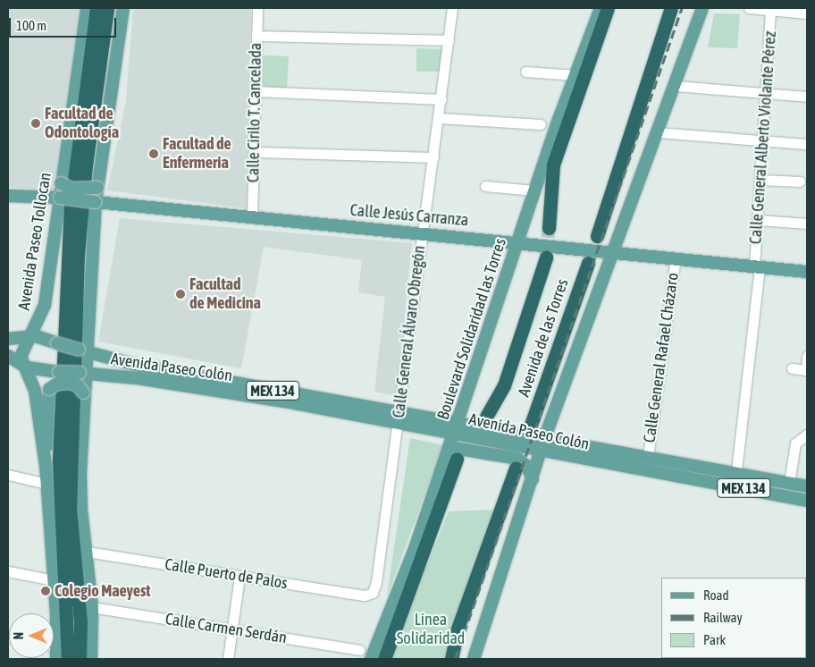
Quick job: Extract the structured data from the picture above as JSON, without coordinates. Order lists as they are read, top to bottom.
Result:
{
  "streets": {
    "highway": ["Avenida Paseo Tollocan", "Avenida de las Torres"],
    "main road": [
      "Calle Jesús Carranza",
      "Boulevard Solidaridad las Torres",
      "Avenida Paseo Colón",
      "MEX 134"
    ],
    "street": [
      "Calle Cirilo T. Cancelada",
      "Calle General Alberto Violante Pérez",
      "Calle General Álvaro Obregón",
      "Calle General Rafael Cházaro",
      "Calle Puerto de Palos",
      "Calle Carmen Serdán"
    ]
  },
  "crossings": [
    ["Calle Cirilo T. Cancelada", "Calle Jesús Carranza"],
    ["Calle General Alberto Violante Pérez", "Calle Jesús Carranza"],
    ["Calle General Alberto Violante Pérez", "Avenida Paseo Colón"],
    ["Calle Jesús Carranza", "Avenida Paseo Tollocan"],
    ["Calle Jesús Carranza", "Boulevard Solidaridad las Torres"],
    ["Calle Jesús Carranza", "Calle General Álvaro Obregón"],
    ["Calle Jesús Carranza", "Calle General Rafael Cházaro"],
    ["Avenida Paseo Tollocan", "Avenida Paseo Colón"],
    ["Boulevard Solidaridad las Torres", "Avenida Paseo Colón"],
    ["Calle General Álvaro Obregón", "Avenida Paseo Colón"],
    ["Calle General Álvaro Obregón", "Calle Puerto de Palos"],
    ["Calle General Rafael Cházaro", "Avenida Paseo Colón"]
  ],
  "parks": ["Linea Solidaridad"],
  "places": [
    "Facultad de Odontología",
    "Facultad de Enfermeria",
    "Facultad de Medicina",
    "Colegio Maeyest"
  ],
  "legend": ["Road", "Railway", "Park"],
  "scale_bar": "100 m",
  "north": "left"
}
